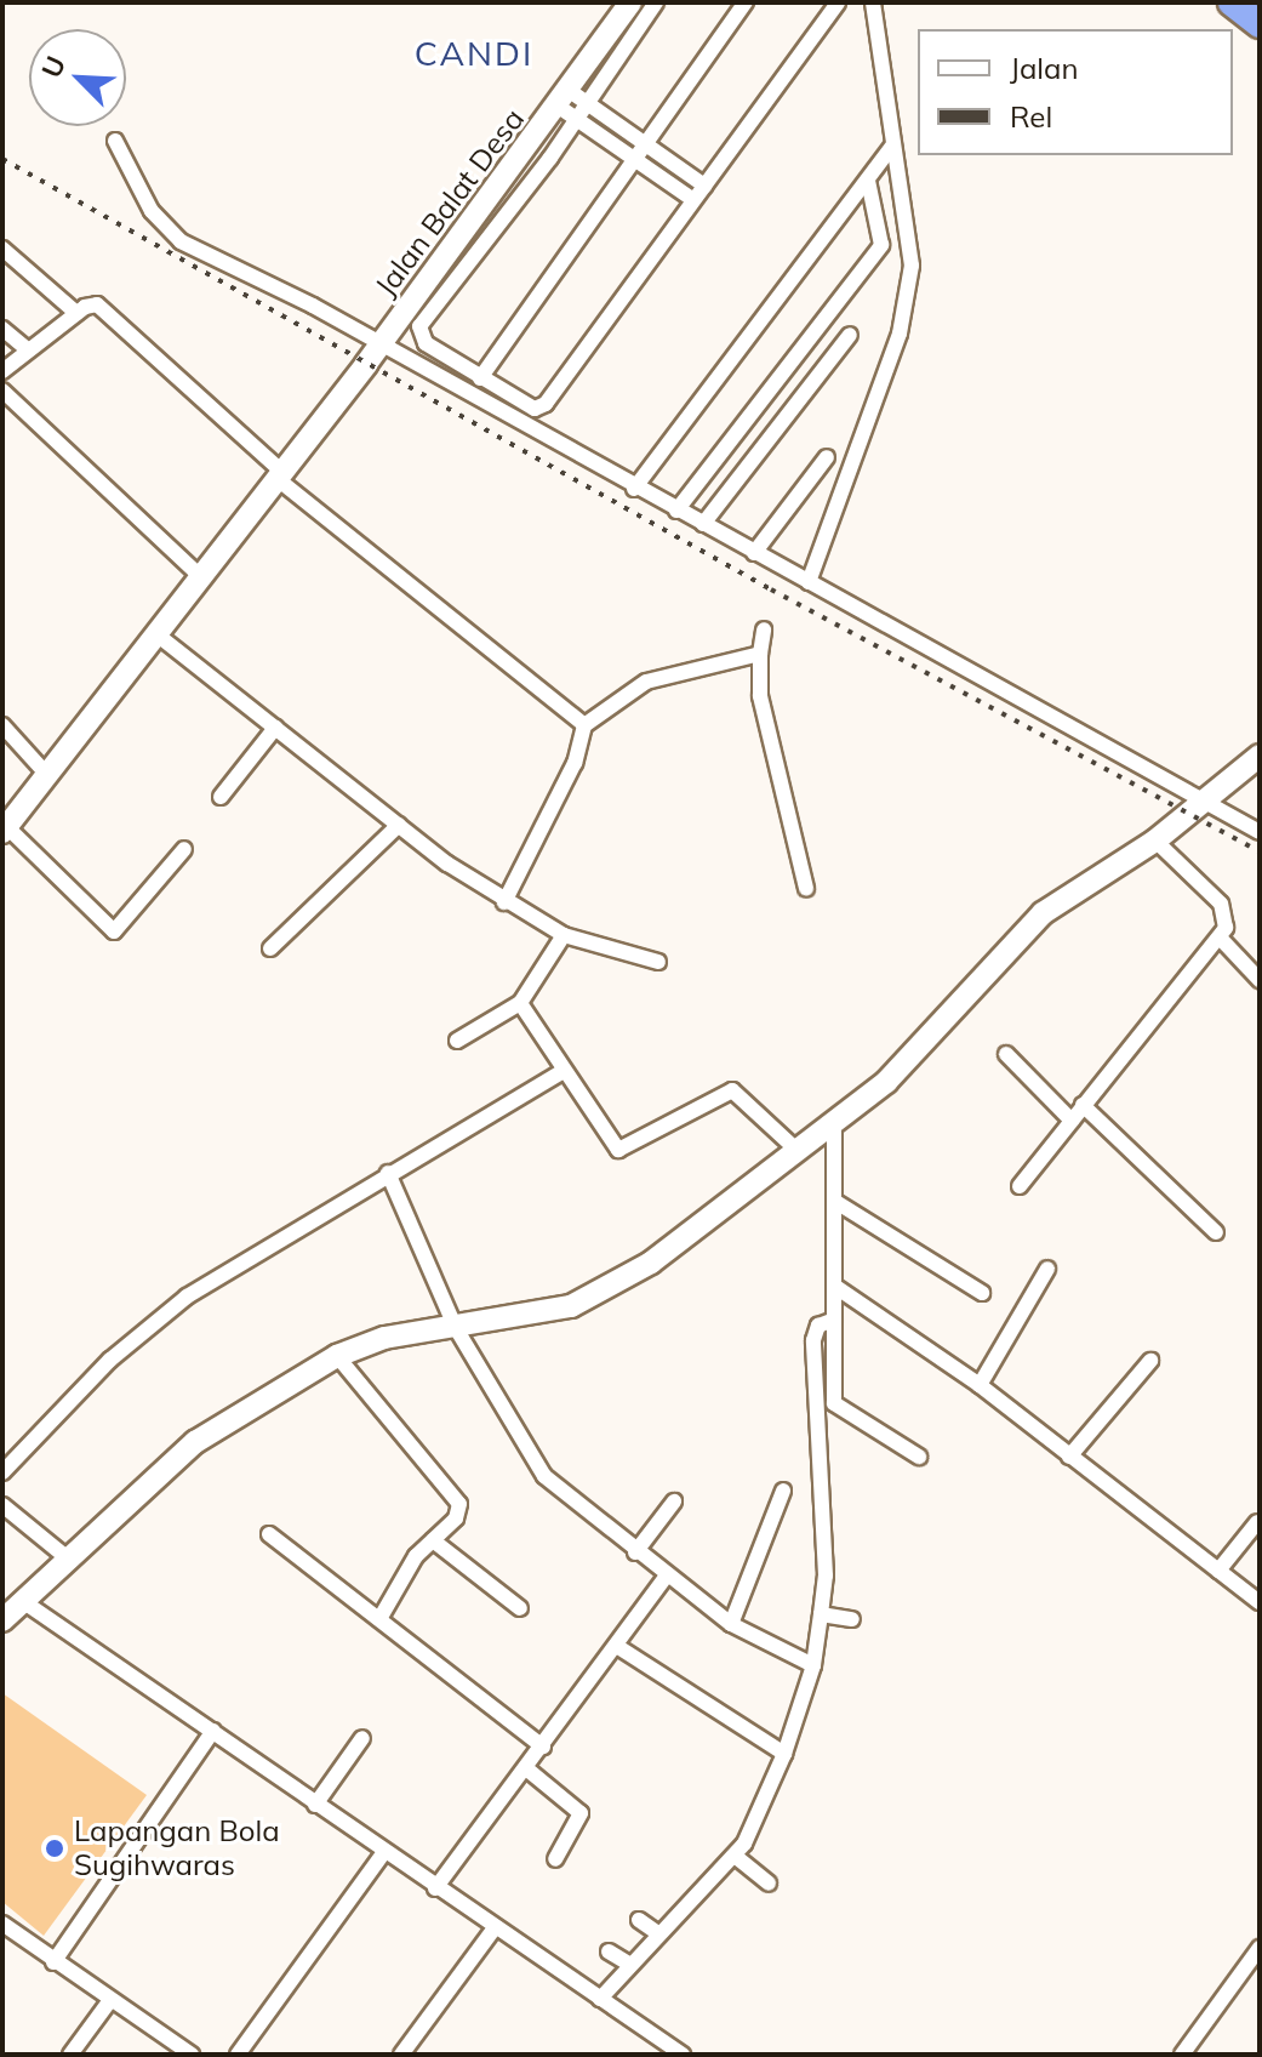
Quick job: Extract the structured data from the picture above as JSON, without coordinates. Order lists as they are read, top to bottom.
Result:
{
  "streets": {
    "street": ["Jalan Balat Desa"]
  },
  "districts": ["CANDI"],
  "places": ["Lapangan Bola Sugihwaras"],
  "legend": ["Jalan", "Rel"],
  "north": "top left"
}
